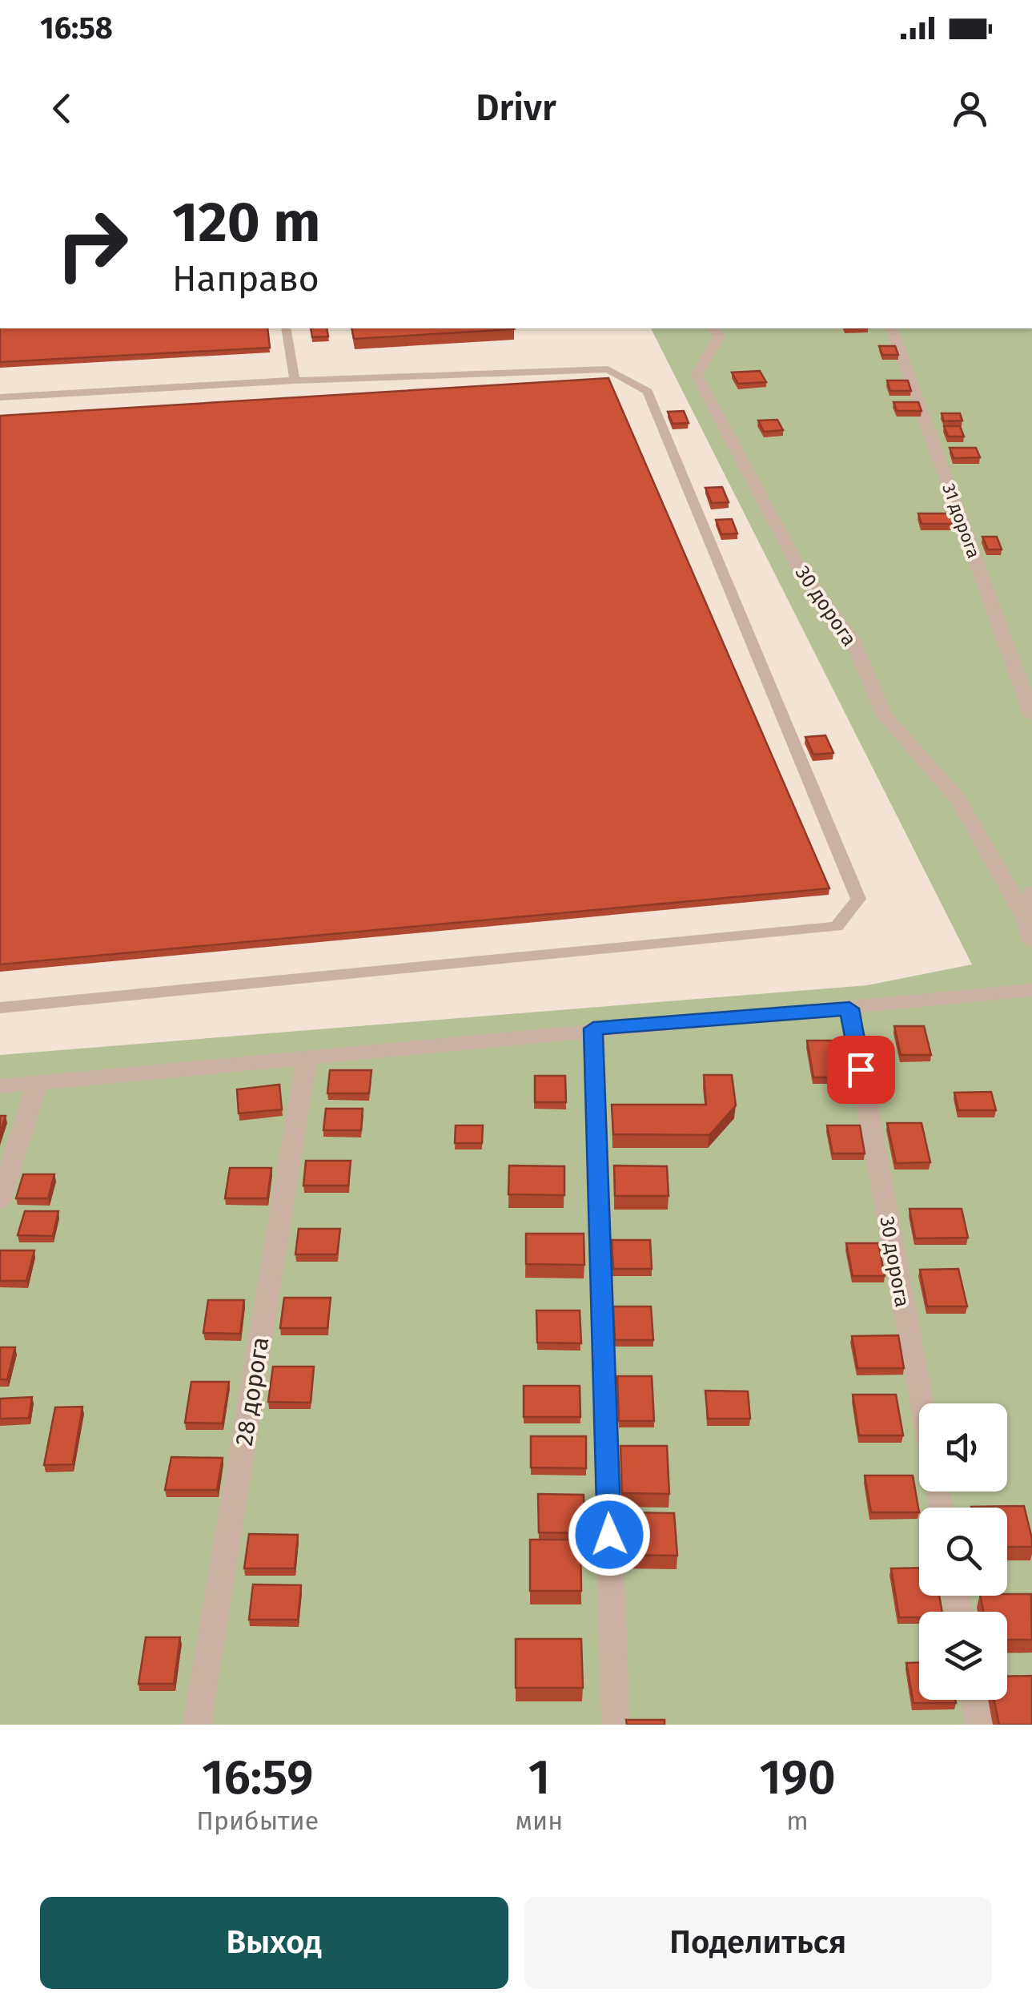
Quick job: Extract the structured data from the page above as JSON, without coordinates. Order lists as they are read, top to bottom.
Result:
{
  "streets": {
    "street": ["31 дорога", "30 дорога", "28 дорога"]
  },
  "page": {
    "status": "16:58",
    "header": "Drivr",
    "turn": ["120 m", "Направо"],
    "eta": [
      "16:59",
      "Прибытие",
      "1",
      "мин",
      "190",
      "m"
    ],
    "buttons": ["Выход", "Поделиться"]
  }
}
